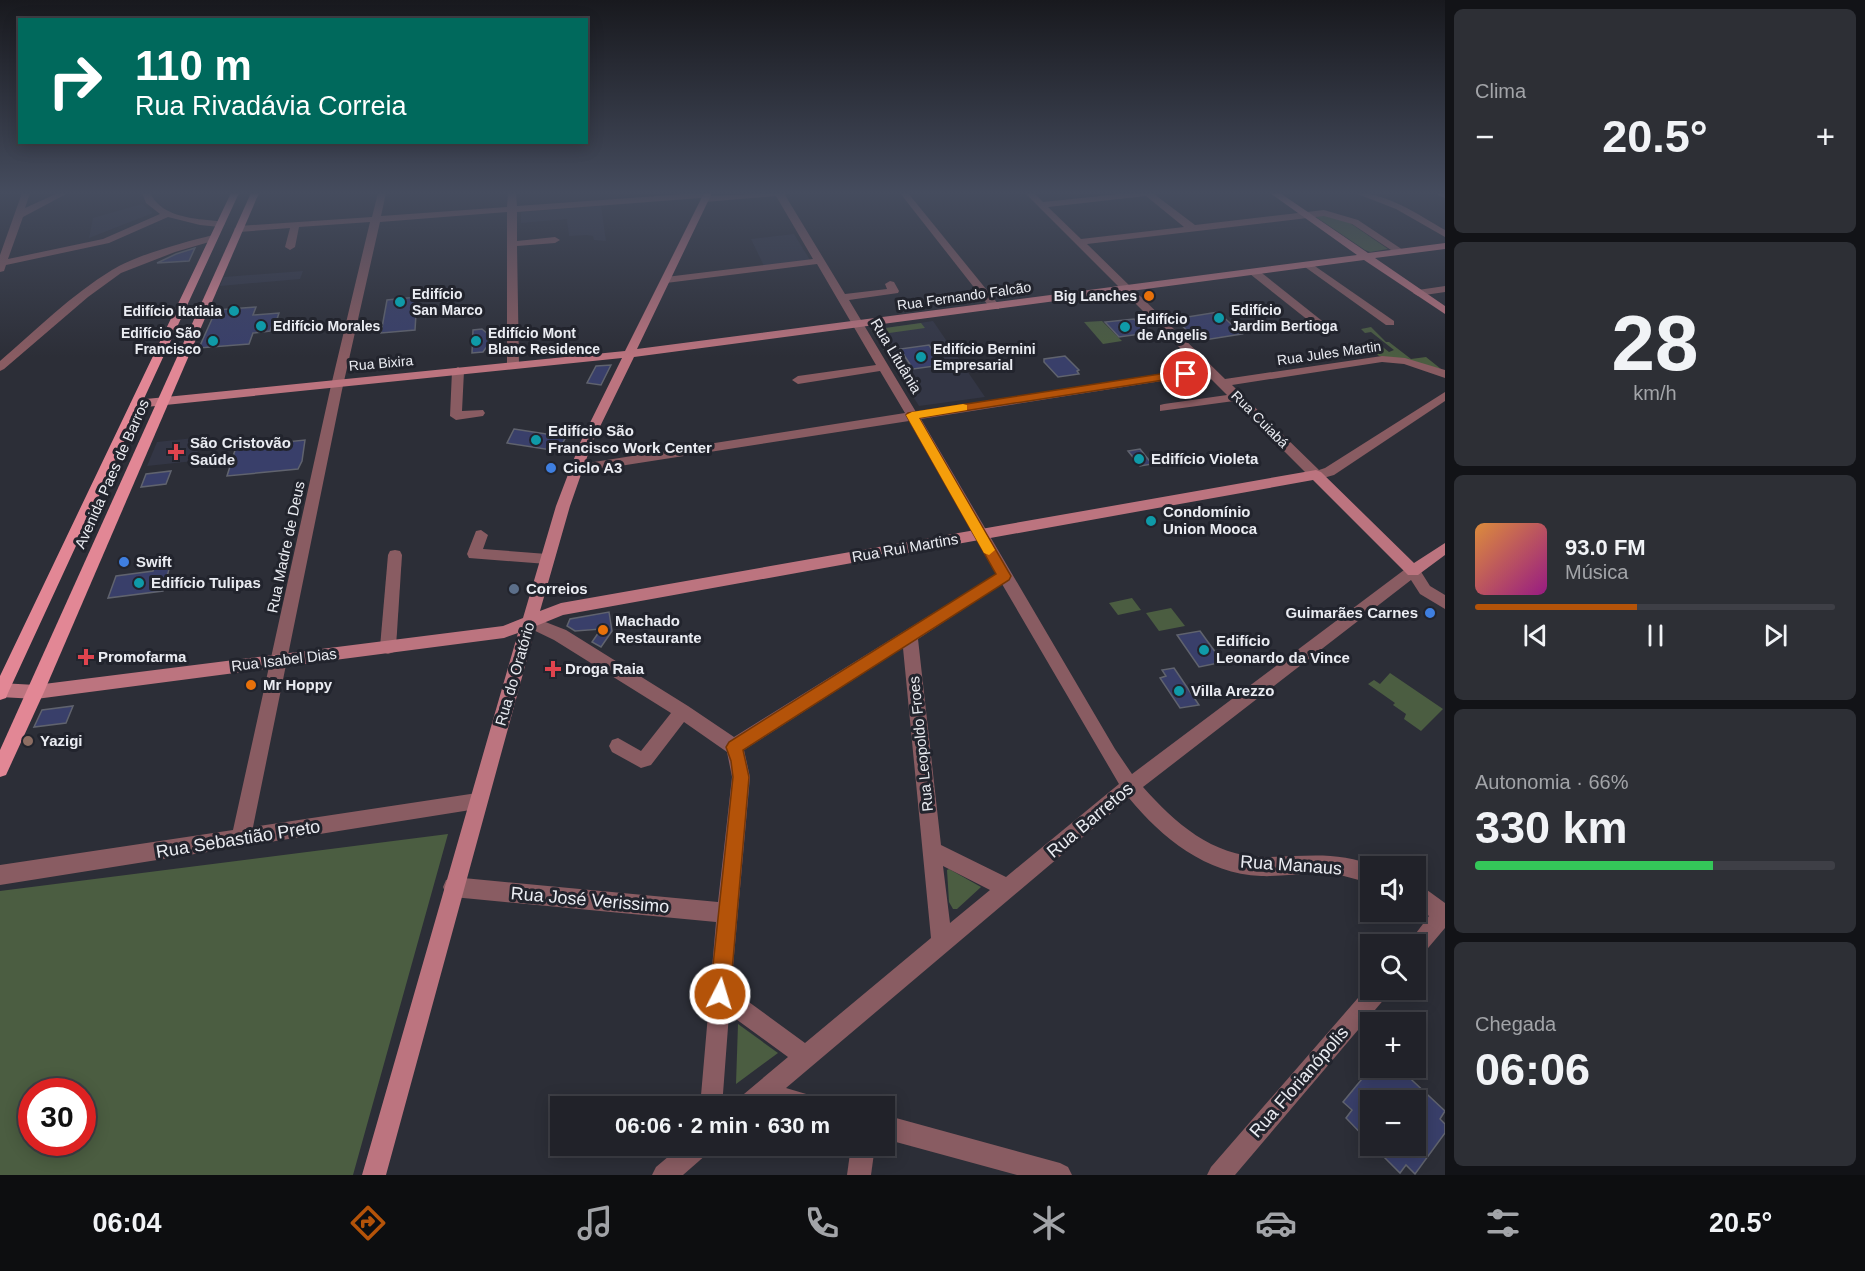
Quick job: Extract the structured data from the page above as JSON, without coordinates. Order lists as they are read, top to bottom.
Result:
{
  "streets": {
    "main road": [
      "Rua Fernando Falcão",
      "Rua Bixira",
      "Rua Cuiabá",
      "Avenida Paes de Barros",
      "Rua Rui Martins",
      "Rua Isabel Dias",
      "Rua do Oratório",
      "Rua Barretos"
    ],
    "street": [
      "Rua Jules Martin",
      "Rua Lituânia",
      "Rua Madre de Deus",
      "Rua Leopoldo Froes",
      "Rua Sebastião Preto",
      "Rua Manaus",
      "Rua José Verissimo",
      "Rua Florianópolis"
    ]
  },
  "crossings": [
    ["Rua Fernando Falcão", "Rua Lituânia"],
    ["Rua Fernando Falcão", "Rua Bixira"],
    ["Rua Fernando Falcão", "Rua Cuiabá"],
    ["Rua Fernando Falcão", "Rua do Oratório"],
    ["Rua Jules Martin", "Rua Cuiabá"],
    ["Rua Lituânia", "Rua Rui Martins"],
    ["Rua Lituânia", "Rua Barretos"],
    ["Rua Lituânia", "Rua Manaus"],
    ["Rua Bixira", "Avenida Paes de Barros"],
    ["Rua Bixira", "Rua Madre de Deus"],
    ["Rua Bixira", "Rua do Oratório"],
    ["Rua Cuiabá", "Rua Rui Martins"],
    ["Rua Cuiabá", "Rua Barretos"],
    ["Avenida Paes de Barros", "Rua Isabel Dias"],
    ["Rua Madre de Deus", "Rua Isabel Dias"],
    ["Rua Madre de Deus", "Rua Sebastião Preto"],
    ["Rua Rui Martins", "Rua Isabel Dias"],
    ["Rua Rui Martins", "Rua do Oratório"],
    ["Rua Isabel Dias", "Rua do Oratório"],
    ["Rua do Oratório", "Rua Sebastião Preto"],
    ["Rua do Oratório", "Rua José Verissimo"],
    ["Rua Leopoldo Froes", "Rua Barretos"],
    ["Rua Barretos", "Rua Manaus"]
  ],
  "places": {
    "other": [
      "Big Lanches",
      "Edifício San Marco",
      "Edifício Itatiaia",
      "Edifício Jardim Bertioga",
      "Edifício Morales",
      "Edifício de Angelis",
      "Edifício São Francisco",
      "Edifício Mont Blanc Residence",
      "Edifício Bernini Empresarial",
      "Edifício São Francisco Work Center",
      "Edifício Violeta",
      "Ciclo A3",
      "Condomínio Union Mooca",
      "Swift",
      "Edifício Tulipas",
      "Correios",
      "Guimarães Carnes",
      "Machado Restaurante",
      "Edifício Leonardo da Vince",
      "Mr Hoppy",
      "Villa Arezzo",
      "Yazigi"
    ],
    "health": ["São Cristovão Saúde", "Promofarma", "Droga Raia"]
  },
  "page": {
    "tile": [
      "Clima",
      ["28", "km/h"],
      ["Autonomia · 66%", "330 km"],
      ["Chegada", "06:06"]
    ],
    "turn": ["110 m", "Rua Rivadávia Correia"],
    "heat": ["−", "20.5°", "+"],
    "song": ["93.0 FM", "Música"],
    "map_buttons": ["+", "−"],
    "limit": "30",
    "trip": "06:06 · 2 min · 630 m",
    "tabs": ["06:04", "20.5°"]
  }
}
